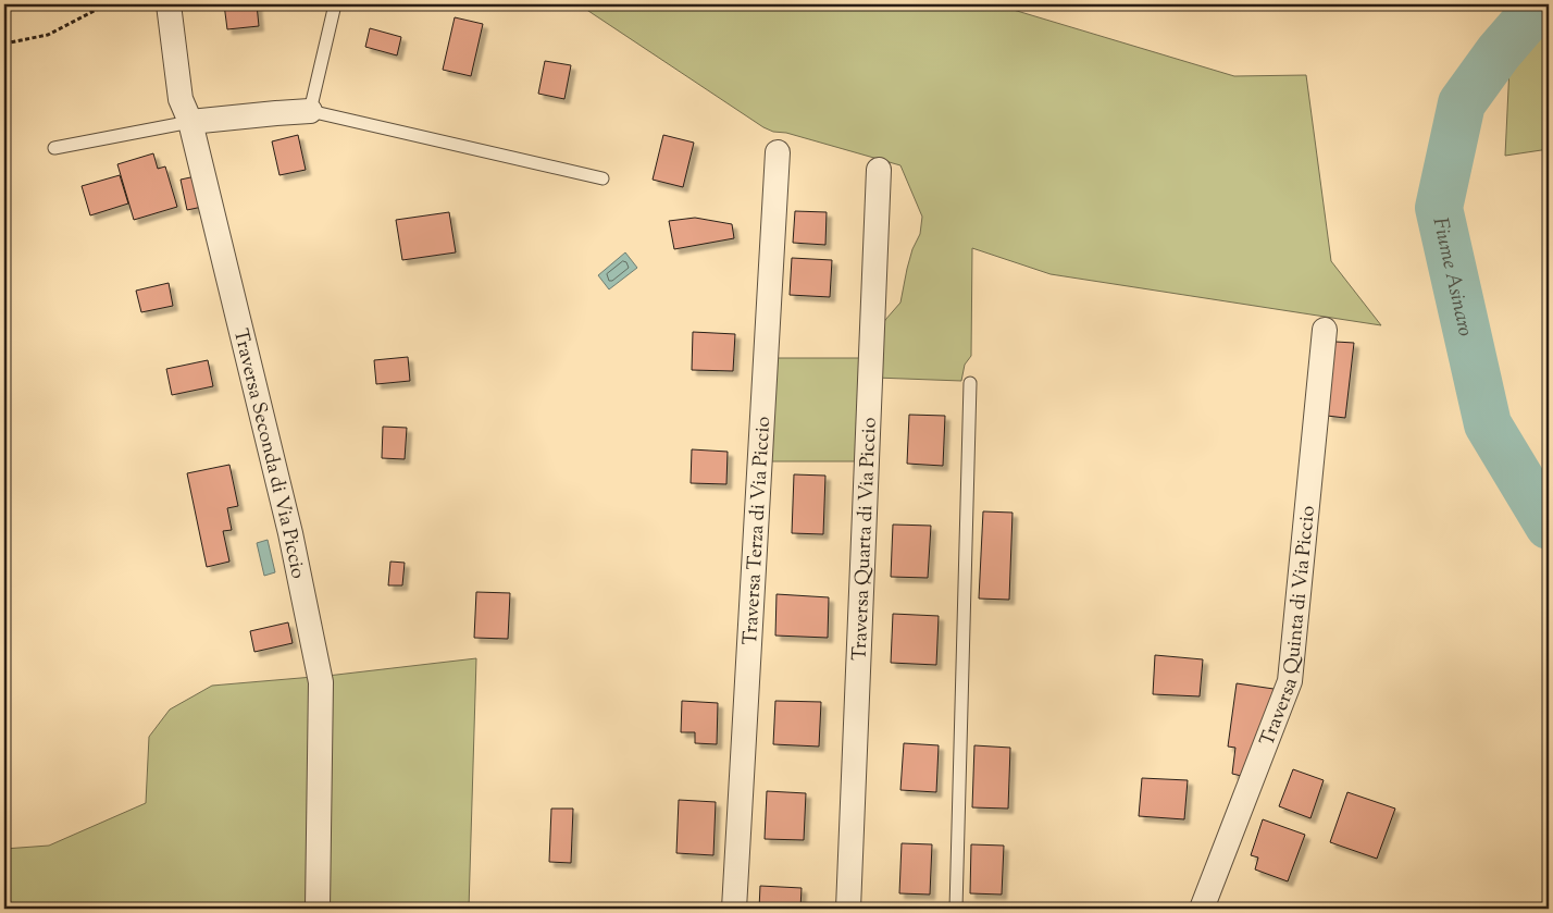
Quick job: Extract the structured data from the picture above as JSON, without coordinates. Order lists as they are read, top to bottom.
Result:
{
  "streets": {
    "street": [
      "Traversa Seconda di Via Piccio",
      "Traversa Terza di Via Piccio",
      "Traversa Quarta di Via Piccio",
      "Traversa Quinta di Via Piccio"
    ]
  },
  "water": ["Fiume Asinaro"]
}
